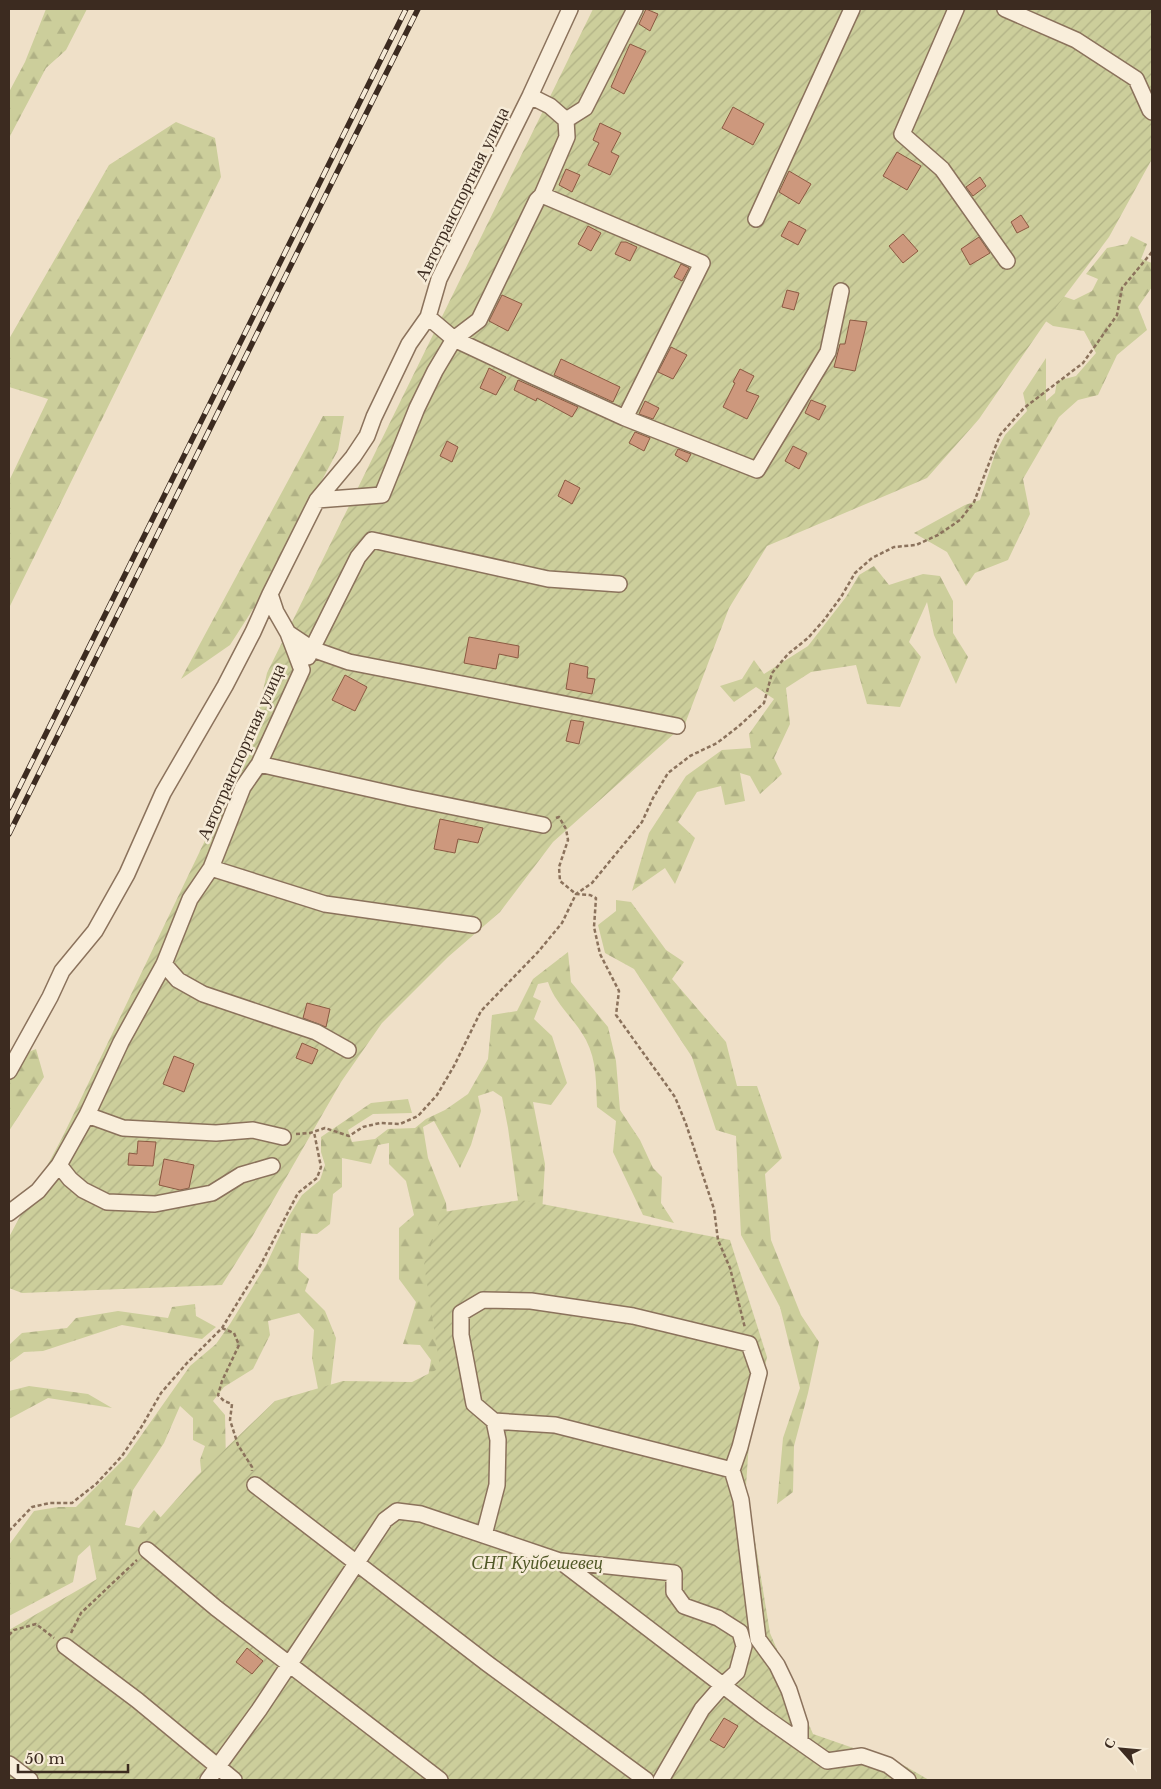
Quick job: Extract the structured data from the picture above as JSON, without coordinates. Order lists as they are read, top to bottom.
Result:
{
  "streets": {
    "street": ["Автотранспортная улица"]
  },
  "parks": ["СНТ Куйбешевец"],
  "scale_bar": "50 m",
  "north": "top left"
}
